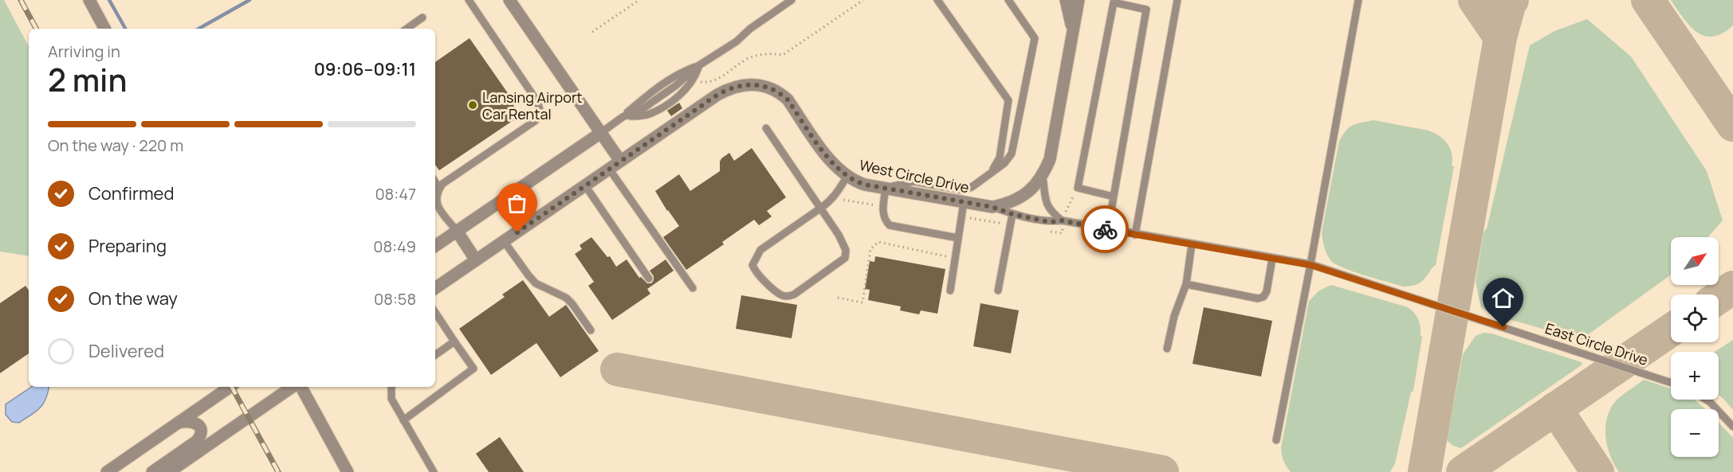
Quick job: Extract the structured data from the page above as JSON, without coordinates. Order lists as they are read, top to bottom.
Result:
{
  "streets": {
    "street": ["West Circle Drive"],
    "lane": ["East Circle Drive"]
  },
  "crossings": [
    ["West Circle Drive", "East Circle Drive"]
  ],
  "places": ["Lansing Airport Car Rental"],
  "north": "top right",
  "page": {
    "heading": ["2 min", "Arriving in", "09:06–09:11"],
    "bar": "On the way · 220 m",
    "list": [
      ["Confirmed", "08:47"],
      ["Preparing", "08:49"],
      ["On the way", "08:58"],
      "Delivered"
    ],
    "map_buttons": ["+", "−"]
  }
}
